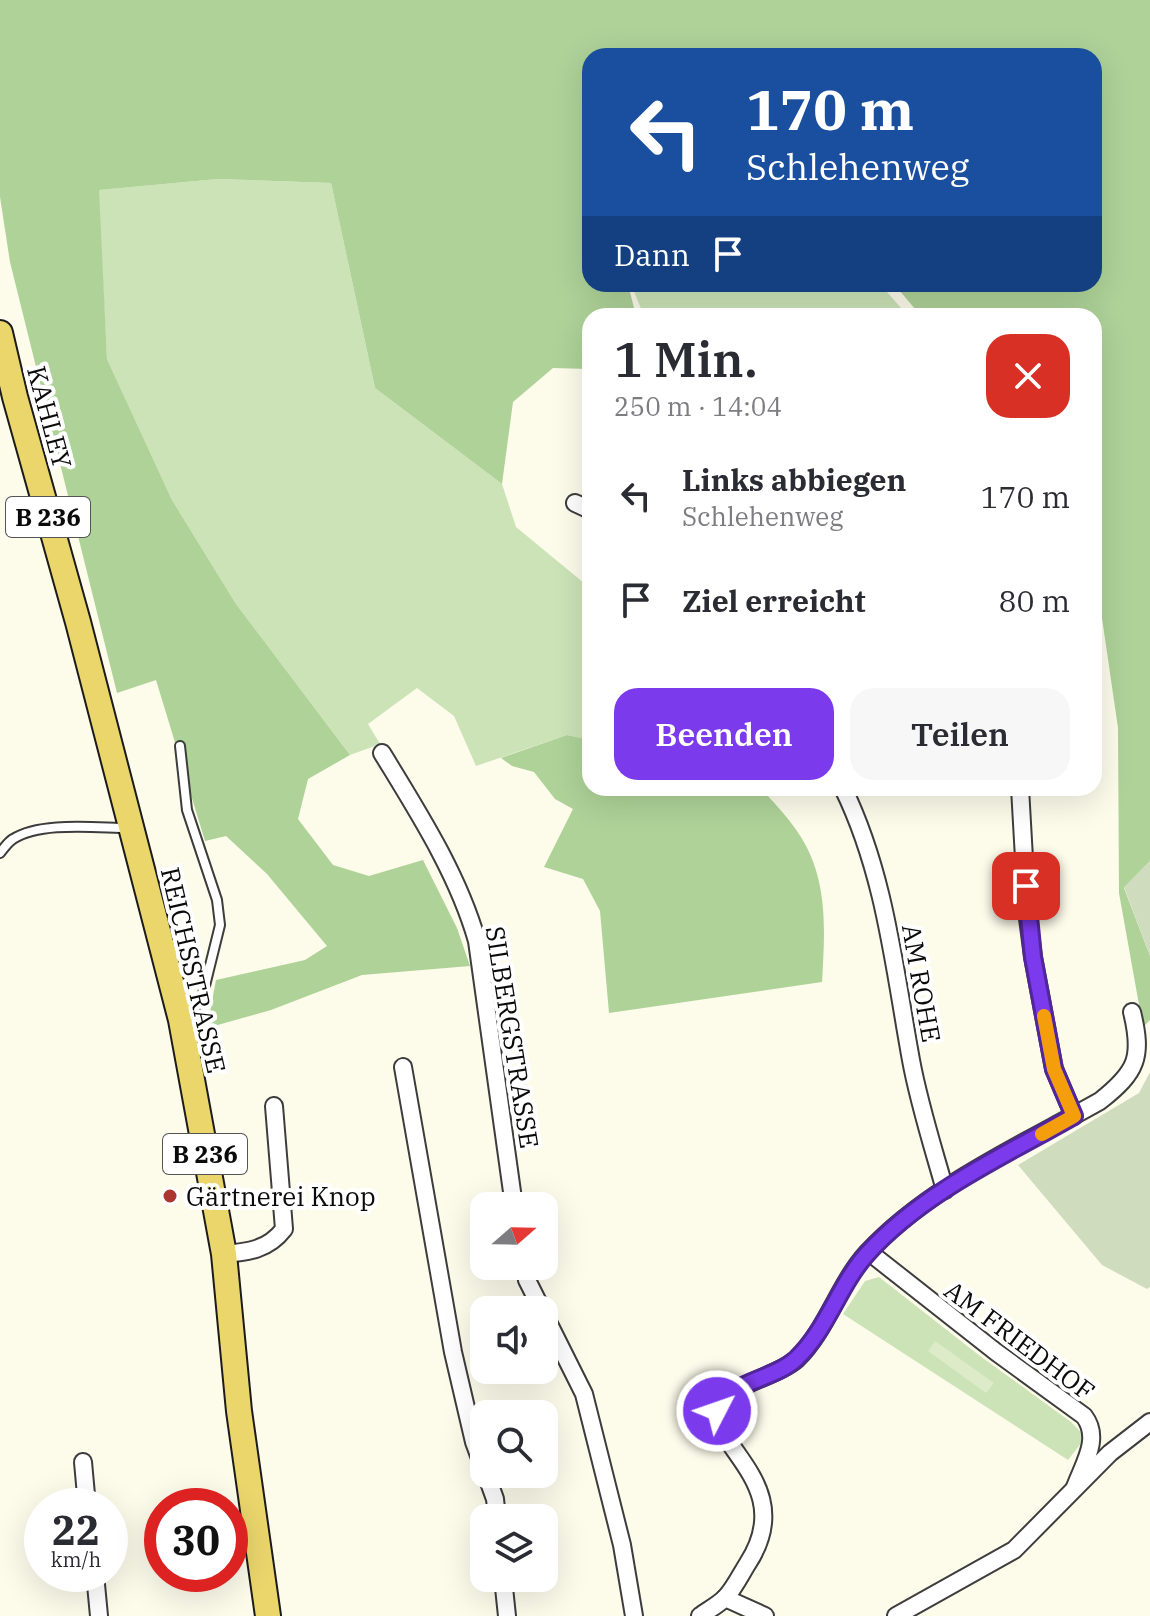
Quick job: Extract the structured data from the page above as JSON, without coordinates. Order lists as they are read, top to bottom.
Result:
{
  "streets": {
    "main road": ["KAHLEY", "B 236", "REICHSSTRASSE"],
    "street": ["AM ROHE", "SILBERGSTRASSE", "AM FRIEDHOF"]
  },
  "crossings": [
    ["KAHLEY", "REICHSSTRASSE"]
  ],
  "places": ["Gärtnerei Knop"],
  "north": "right",
  "page": {
    "turn": ["170 m", "Schlehenweg"],
    "then": "Dann",
    "heading": ["1 Min.", "250 m · 14:04"],
    "list": [
      {
        "name": "Links abbiegen",
        "note": "Schlehenweg",
        "value": "170 m"
      },
      {
        "name": "Ziel erreicht",
        "value": "80 m"
      }
    ],
    "buttons": ["Beenden", "Teilen"],
    "speed": "22 km/h",
    "limit": "30"
  }
}
